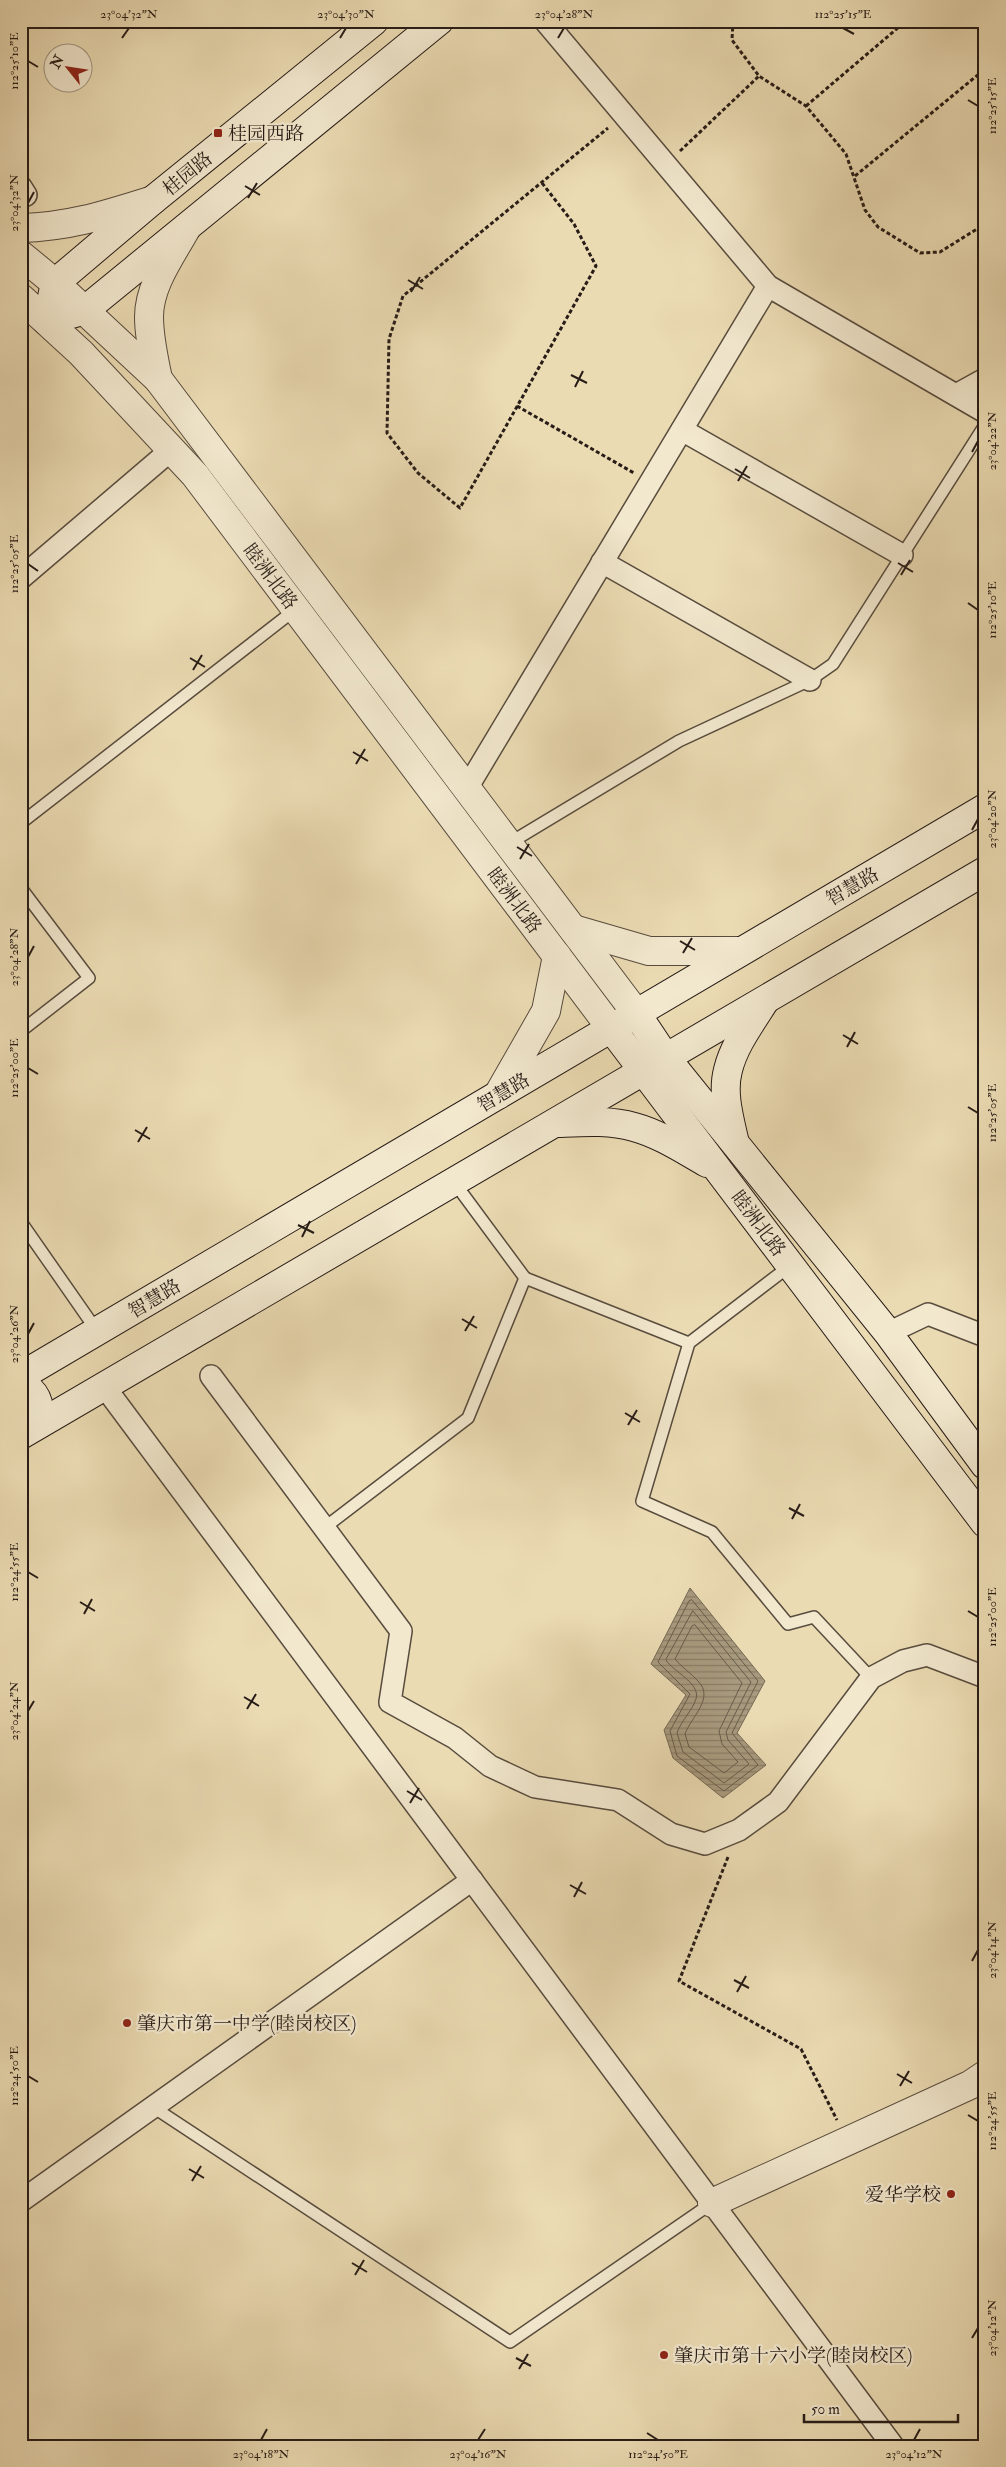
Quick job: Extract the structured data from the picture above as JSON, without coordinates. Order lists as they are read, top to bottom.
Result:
{
  "streets": {
    "main road": ["桂园路", "睦洲北路", "智慧路"]
  },
  "crossings": [
    ["桂园路", "睦洲北路"],
    ["睦洲北路", "智慧路"]
  ],
  "places": {
    "transit": ["桂园西路"],
    "other": ["肇庆市第一中学(睦岗校区)", "爱华学校", "肇庆市第十六小学(睦岗校区)"]
  },
  "scale_bar": "50 m",
  "north": "top left",
  "coordinates": [
    "23°04'32\"N",
    "23°04'30\"N",
    "23°04'28\"N",
    "112°25'15\"E",
    "112°25'10\"E",
    "23°04'22\"N",
    "112°25'05\"E",
    "23°04'20\"N",
    "112°25'00\"E",
    "23°04'26\"N",
    "112°24'55\"E",
    "23°04'24\"N",
    "23°04'14\"N",
    "112°24'50\"E",
    "23°04'12\"N",
    "23°04'18\"N",
    "23°04'16\"N"
  ]
}
